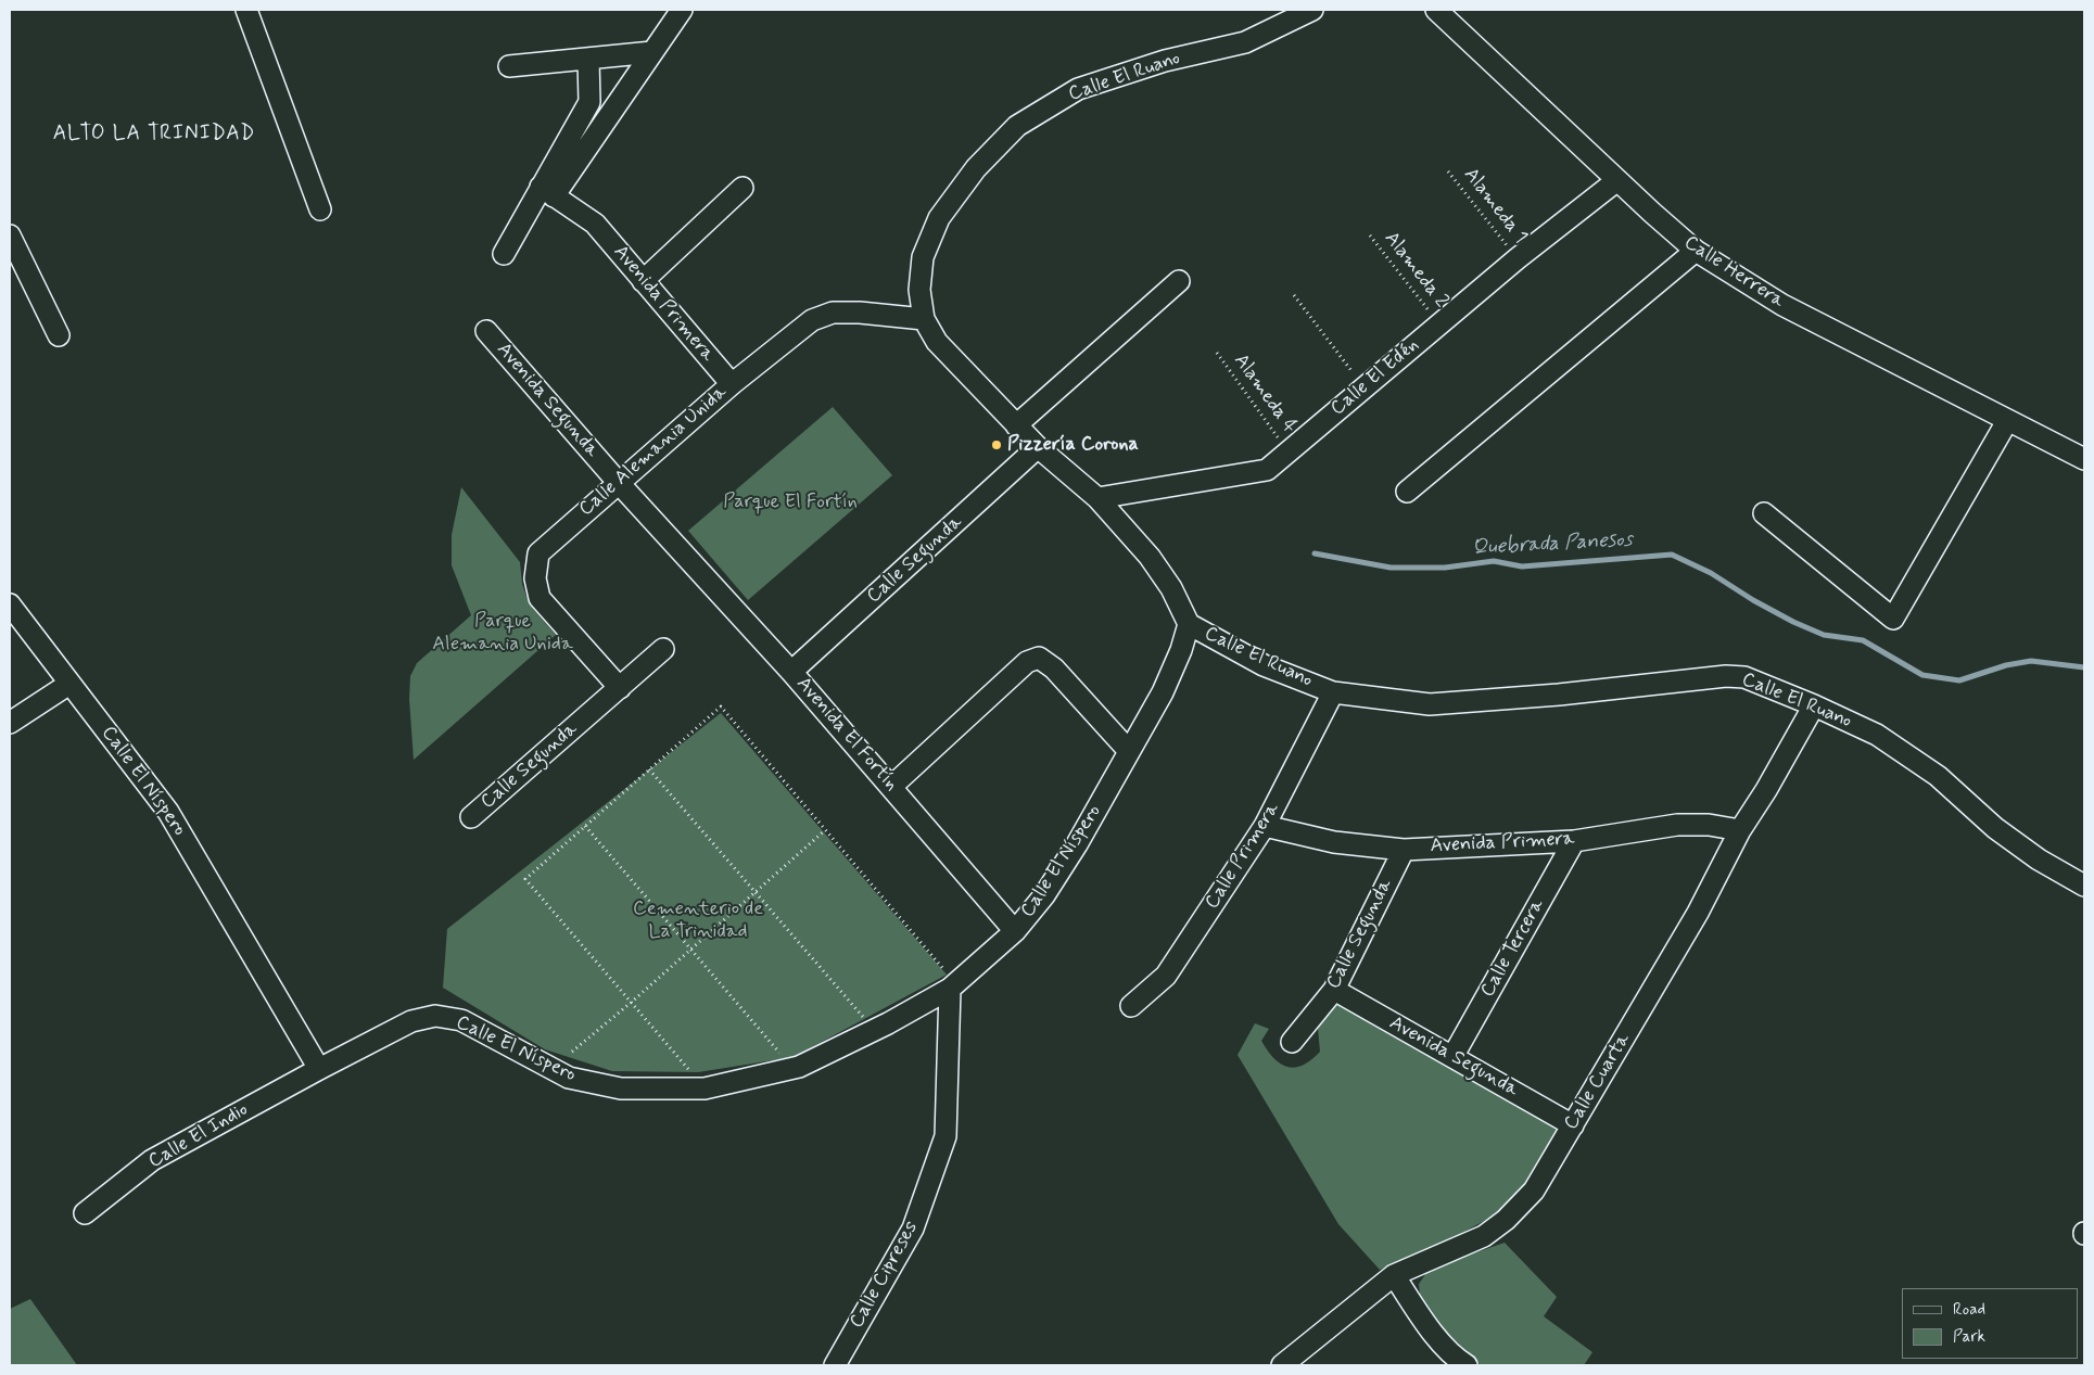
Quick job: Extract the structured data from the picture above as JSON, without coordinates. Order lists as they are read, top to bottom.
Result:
{
  "streets": {
    "street": [
      "Calle El Ruano",
      "Calle Herrera",
      "Avenida Primera",
      "Calle El Edén",
      "Avenida Segunda",
      "Calle Alemania Unida",
      "Calle Segunda",
      "Avenida El Fortín",
      "Calle El Níspero",
      "Calle Primera",
      "Calle Tercera",
      "Calle Cuarta",
      "Calle El Indio",
      "Calle Cipreses"
    ],
    "path": ["Alameda 1", "Alameda 2", "Alameda 4"]
  },
  "crossings": [
    ["Calle El Ruano", "Calle El Edén"],
    ["Calle El Ruano", "Calle Alemania Unida"],
    ["Calle El Ruano", "Calle Segunda"],
    ["Calle El Ruano", "Calle El Níspero"],
    ["Calle El Ruano", "Calle Primera"],
    ["Calle El Ruano", "Calle Cuarta"],
    ["Alameda 1", "Calle El Edén"],
    ["Alameda 2", "Calle El Edén"],
    ["Calle Herrera", "Calle El Edén"],
    ["Avenida Primera", "Calle Alemania Unida"],
    ["Avenida Primera", "Calle Segunda"],
    ["Avenida Primera", "Calle Primera"],
    ["Avenida Primera", "Calle Tercera"],
    ["Avenida Primera", "Calle Cuarta"],
    ["Calle El Edén", "Alameda 4"],
    ["Avenida Segunda", "Calle Alemania Unida"],
    ["Avenida Segunda", "Calle Segunda"],
    ["Avenida Segunda", "Avenida El Fortín"],
    ["Avenida Segunda", "Calle Tercera"],
    ["Avenida Segunda", "Calle Cuarta"],
    ["Calle Alemania Unida", "Calle Segunda"],
    ["Calle Segunda", "Avenida El Fortín"],
    ["Avenida El Fortín", "Calle El Níspero"],
    ["Calle El Níspero", "Calle El Indio"],
    ["Calle El Níspero", "Calle Cipreses"]
  ],
  "districts": ["ALTO LA TRINIDAD"],
  "water": ["Quebrada Panesos"],
  "parks": ["Parque El Fortín", "Parque Alemania Unida", "Cementerio de La Trinidad"],
  "places": ["Pizzería Corona"],
  "legend": ["Road", "Park"]
}
